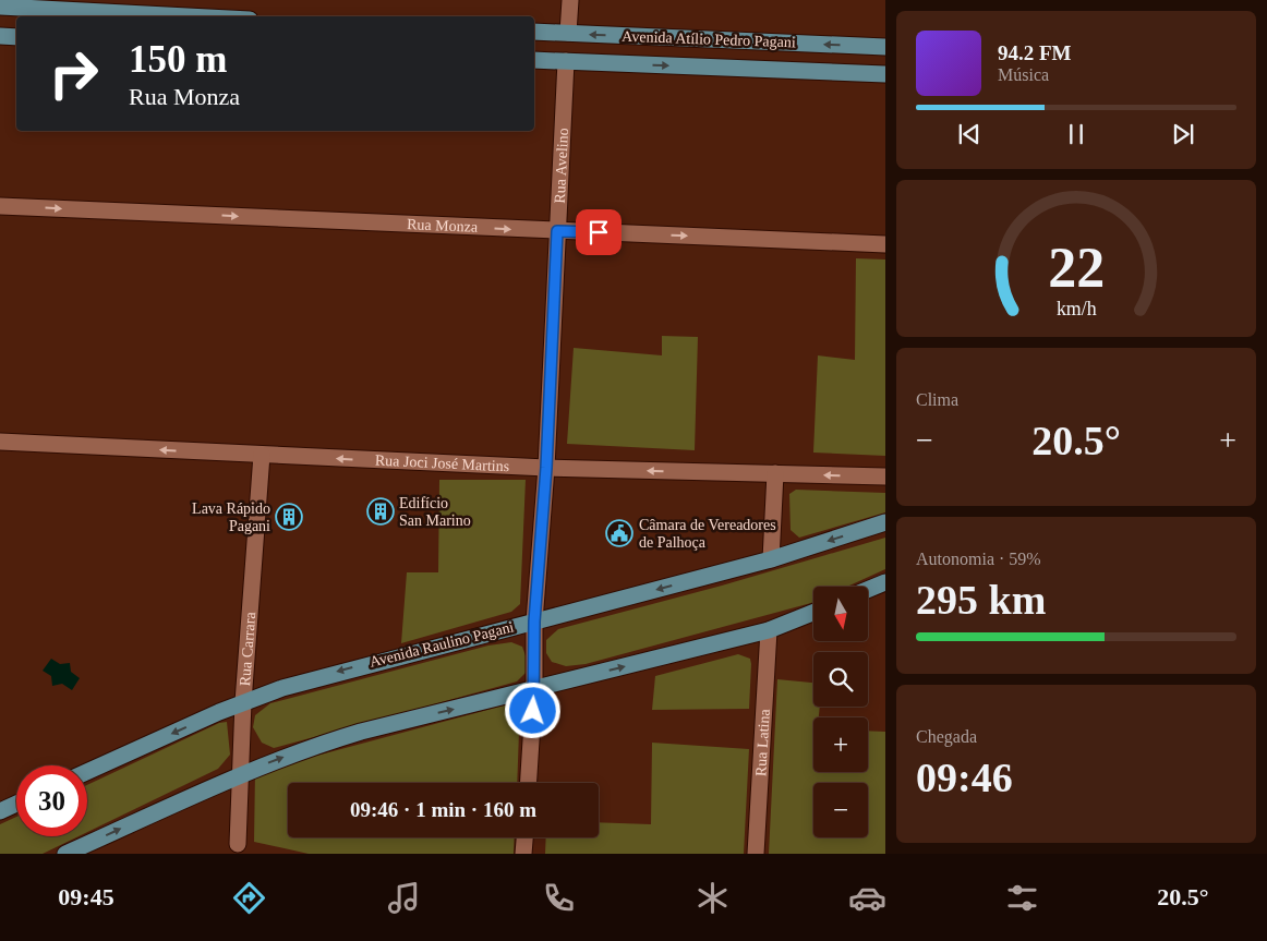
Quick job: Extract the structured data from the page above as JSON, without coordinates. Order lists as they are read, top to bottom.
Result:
{
  "streets": {
    "main road": ["Avenida Atílio Pedro Pagani", "Avenida Raulino Pagani"],
    "street": [
      "Rua Avelino",
      "Rua Monza",
      "Rua Joci José Martins",
      "Rua Carrara",
      "Rua Latina"
    ]
  },
  "crossings": [
    ["Avenida Atílio Pedro Pagani", "Rua Avelino"],
    ["Rua Avelino", "Rua Monza"],
    ["Rua Avelino", "Rua Joci José Martins"],
    ["Rua Avelino", "Avenida Raulino Pagani"],
    ["Rua Joci José Martins", "Rua Carrara"],
    ["Avenida Raulino Pagani", "Rua Carrara"]
  ],
  "one_way": ["Rua Monza", "Rua Joci José Martins"],
  "places": {
    "building": ["Edifício San Marino", "Lava Rápido Pagani"],
    "public building": ["Câmara de Vereadores de Palhoça"]
  },
  "north": "bottom",
  "page": {
    "turn": ["150 m", "Rua Monza"],
    "song": ["94.2 FM", "Música"],
    "tile": [
      "Clima",
      ["Autonomia · 59%", "295 km"],
      ["Chegada", "09:46"]
    ],
    "heat": ["−", "20.5°", "+"],
    "map_buttons": ["+", "−"],
    "limit": "30",
    "trip": "09:46 · 1 min · 160 m",
    "tabs": ["09:45", "20.5°"],
    "gauge": ["22", "km/h"]
  }
}
